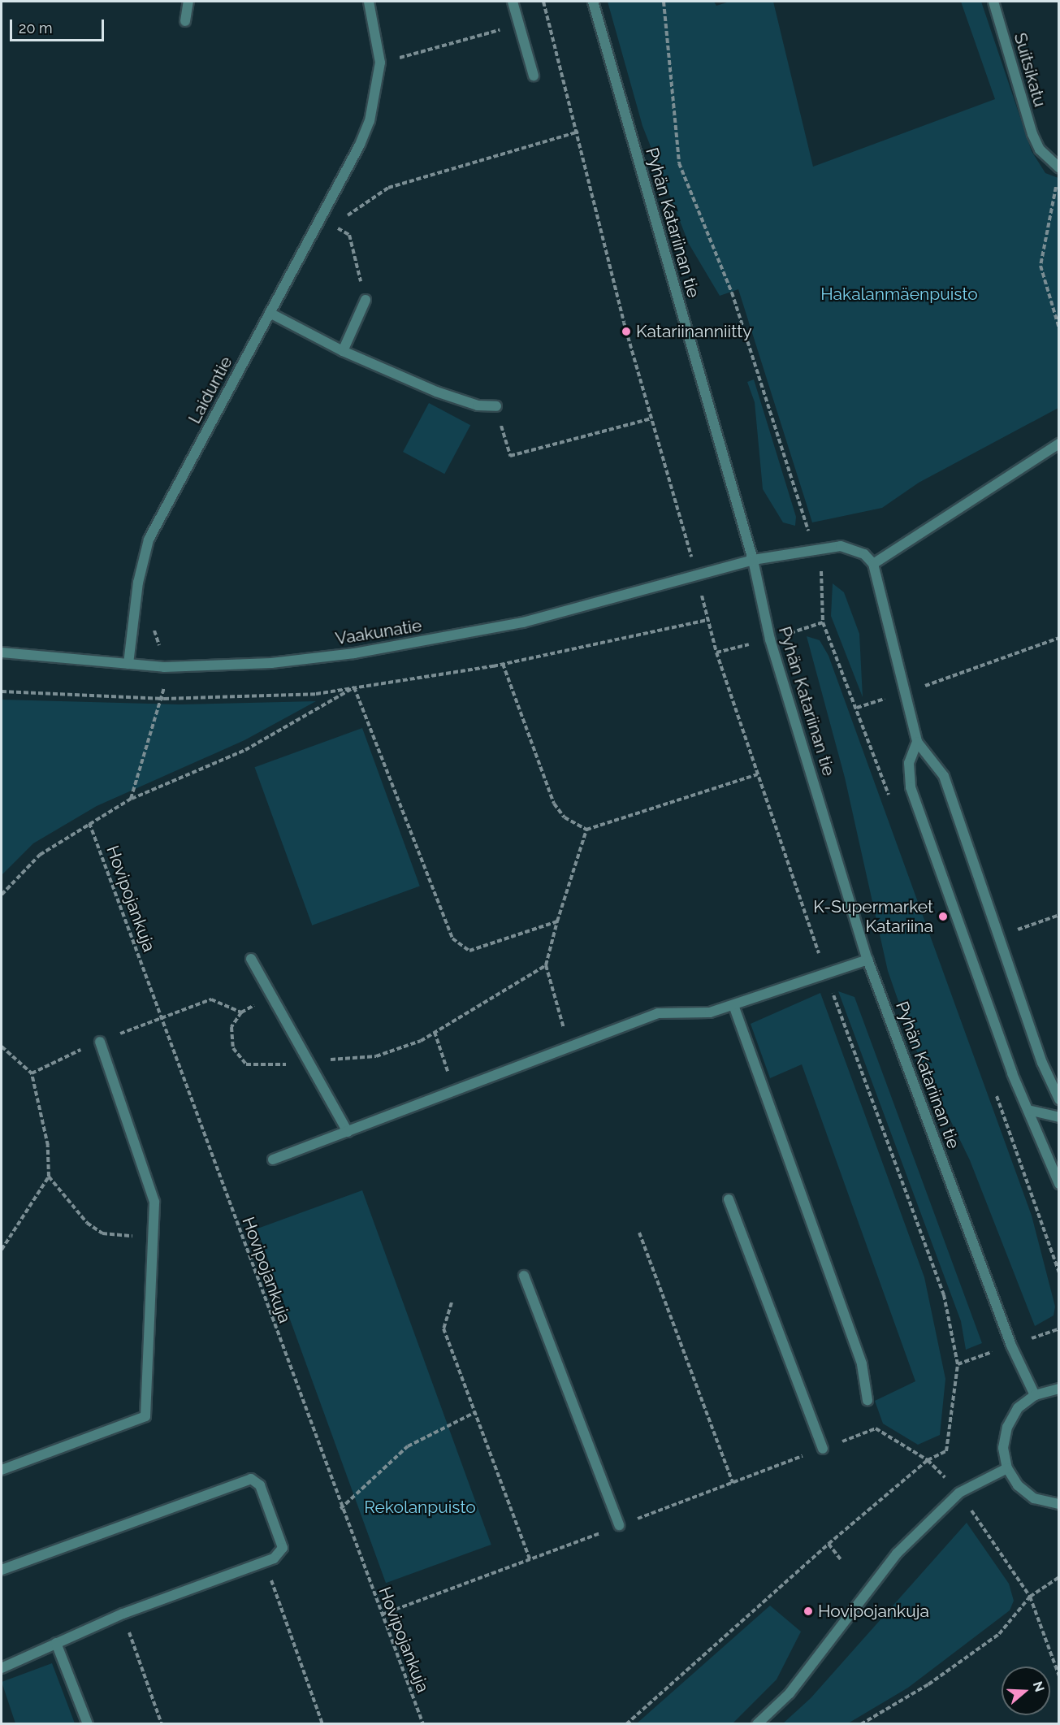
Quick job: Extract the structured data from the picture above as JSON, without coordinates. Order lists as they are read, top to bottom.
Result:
{
  "streets": {
    "street": [
      "Suitsikatu",
      "Pyhän Katariinan tie",
      "Laiduntie",
      "Vaakunatie"
    ],
    "path": ["Hovipojankuja"]
  },
  "crossings": [
    ["Pyhän Katariinan tie", "Vaakunatie"],
    ["Laiduntie", "Vaakunatie"]
  ],
  "parks": ["Hakalanmäenpuisto", "Rekolanpuisto"],
  "places": ["Katariinanniitty", "K-Supermarket Katariina", "Hovipojankuja"],
  "scale_bar": "20 m",
  "north": "right"
}
